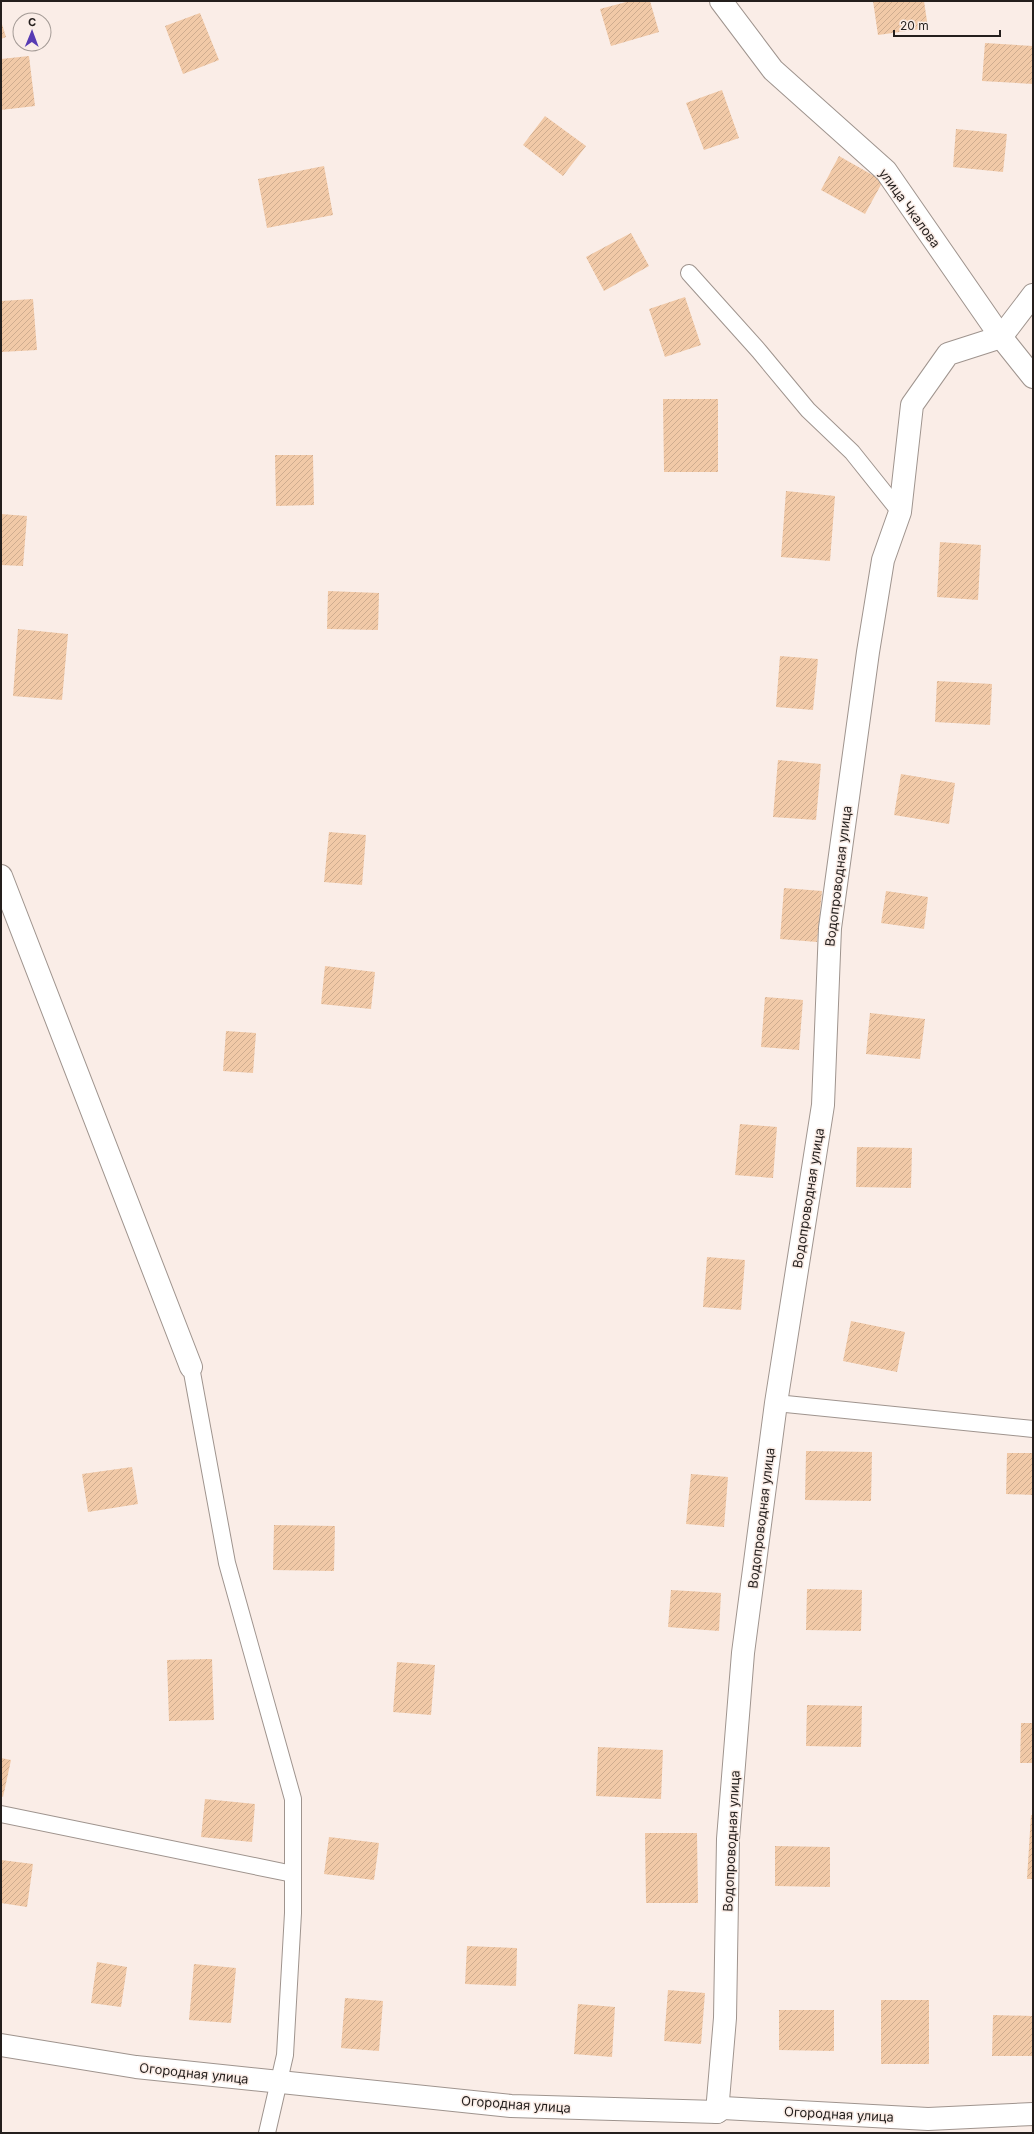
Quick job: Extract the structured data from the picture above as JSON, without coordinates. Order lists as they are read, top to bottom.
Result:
{
  "streets": {
    "street": ["улица Чкалова", "Водопроводная улица", "Огородная улица"]
  },
  "crossings": [
    ["улица Чкалова", "Водопроводная улица"],
    ["Водопроводная улица", "Огородная улица"]
  ],
  "scale_bar": "20 m",
  "north": "top"
}
